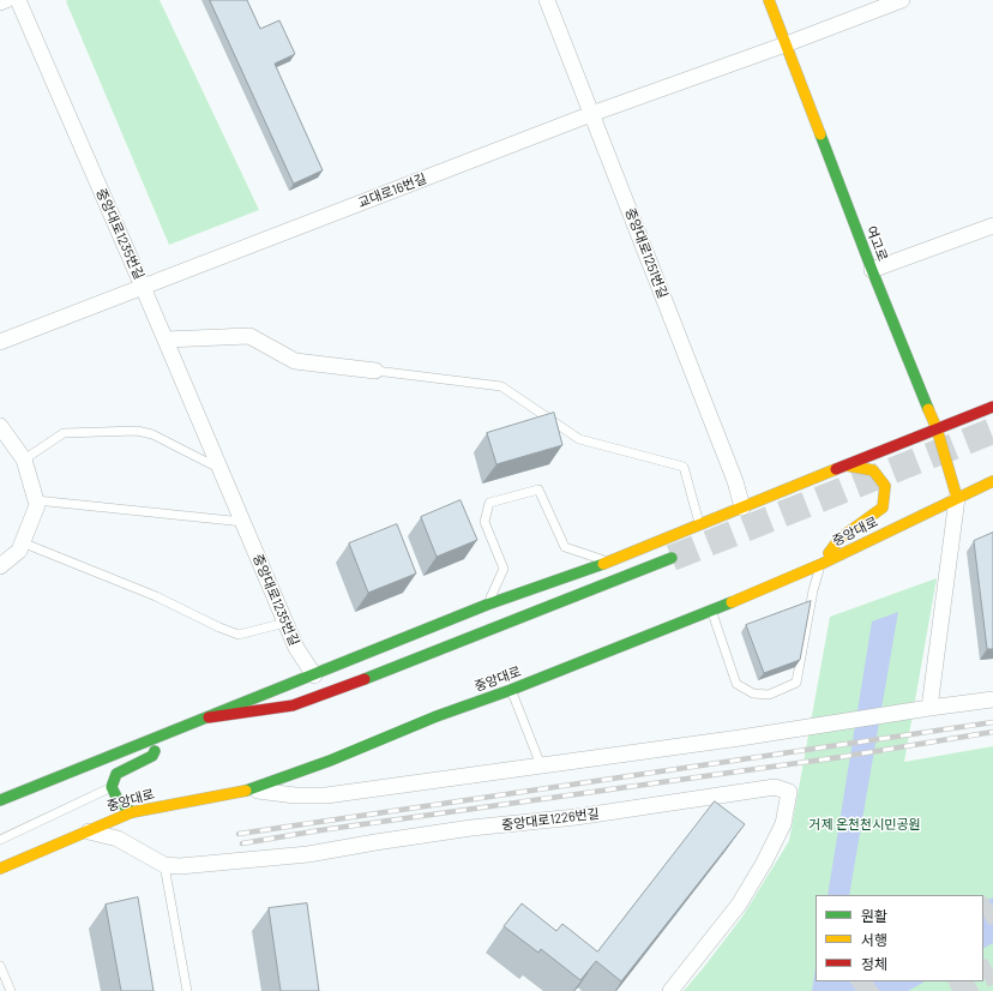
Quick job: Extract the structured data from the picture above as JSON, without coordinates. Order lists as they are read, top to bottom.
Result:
{
  "streets": {
    "main road": ["여고로", "중앙대로"],
    "street": [
      "교대로16번길",
      "중앙대로1235번길",
      "중앙대로1251번길",
      "중앙대로1226번길"
    ]
  },
  "crossings": [
    ["교대로16번길", "중앙대로1235번길"],
    ["교대로16번길", "여고로"],
    ["교대로16번길", "중앙대로1251번길"],
    ["여고로", "중앙대로"],
    ["중앙대로", "중앙대로1226번길"]
  ],
  "parks": ["거제 온천천시민공원"],
  "legend": ["원활", "서행", "정체"]
}
